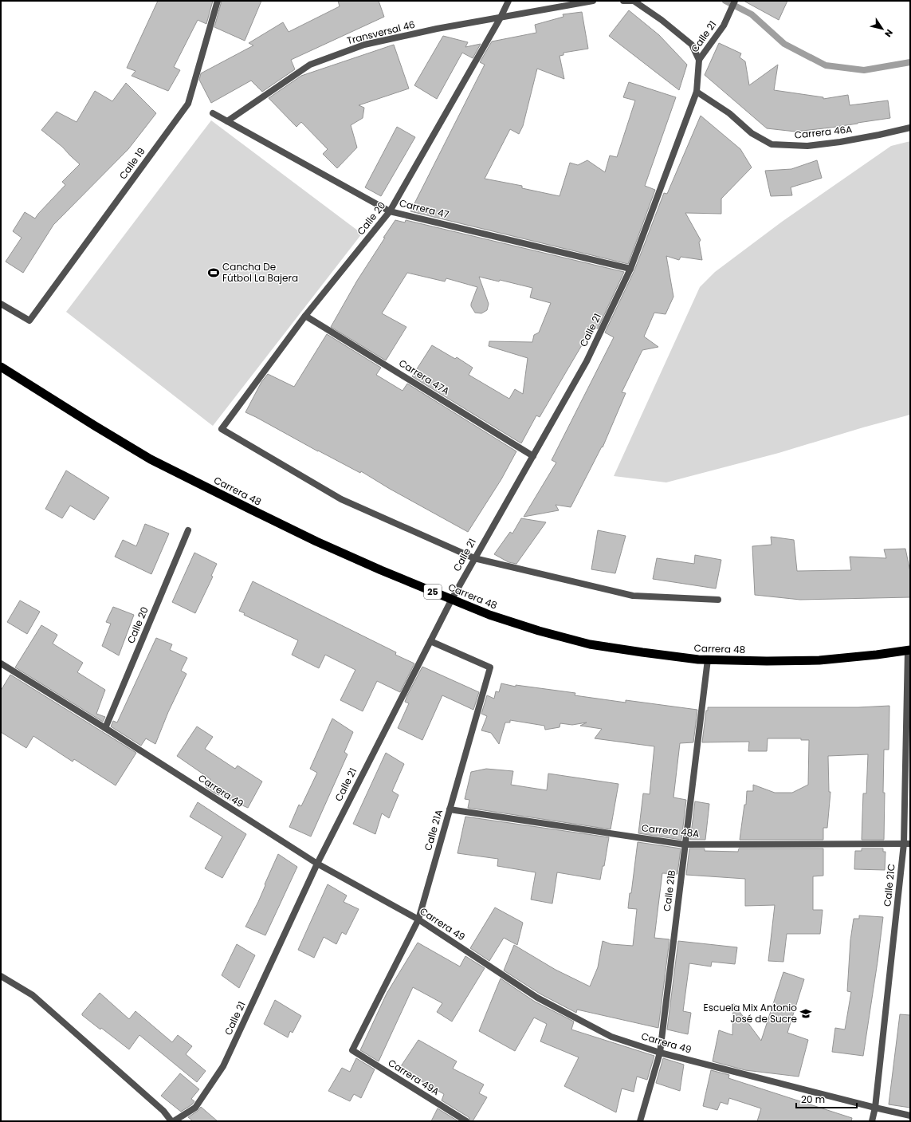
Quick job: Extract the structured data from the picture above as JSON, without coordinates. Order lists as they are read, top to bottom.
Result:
{
  "streets": {
    "highway": ["Carrera 48", "25"],
    "street": [
      "Transversal 46",
      "Calle 21",
      "Carrera 46A",
      "Calle 19",
      "Carrera 47",
      "Calle 20",
      "Carrera 47A",
      "Carrera 49",
      "Calle 21A",
      "Carrera 48A",
      "Calle 21C",
      "Calle 21B",
      "Carrera 49A"
    ]
  },
  "crossings": [
    ["Transversal 46", "Carrera 47"],
    ["Transversal 46", "Calle 20"],
    ["Calle 21", "Carrera 46A"],
    ["Calle 21", "Carrera 47"],
    ["Calle 21", "Calle 20"],
    ["Calle 21", "Carrera 47A"],
    ["Calle 21", "Carrera 48"],
    ["Calle 21", "Carrera 49"],
    ["Calle 21", "Calle 21A"],
    ["Carrera 47", "Calle 20"],
    ["Calle 20", "Carrera 47A"],
    ["Calle 20", "Carrera 49"],
    ["Carrera 48", "Calle 21C"],
    ["Carrera 48", "Calle 21B"],
    ["Carrera 49", "Calle 21A"],
    ["Carrera 49", "Calle 21C"],
    ["Carrera 49", "Calle 21B"],
    ["Calle 21A", "Carrera 48A"],
    ["Calle 21A", "Carrera 49A"],
    ["Carrera 48A", "Calle 21C"],
    ["Carrera 48A", "Calle 21B"]
  ],
  "places": {
    "sports": ["Cancha De Fútbol La Bajera"],
    "school or university": ["Escuela Mix Antonio José de Sucre"]
  },
  "scale_bar": "20 m",
  "north": "bottom right"
}
